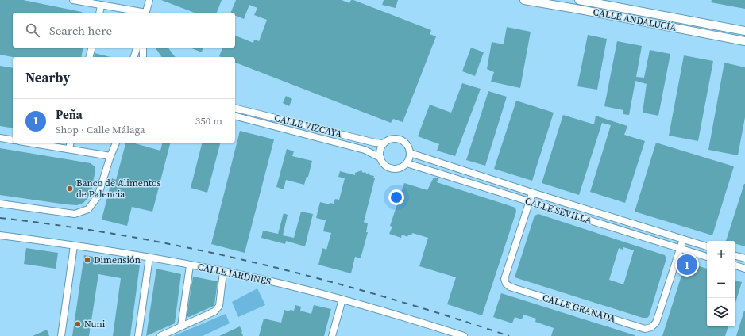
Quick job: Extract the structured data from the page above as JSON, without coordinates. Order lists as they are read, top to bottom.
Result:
{
  "streets": {
    "main road": ["CALLE ANDALUCÍA"],
    "street": [
      "CALLE VIZCAYA",
      "CALLE SEVILLA",
      "CALLE JARDINES",
      "CALLE GRANADA"
    ]
  },
  "crossings": [
    ["CALLE VIZCAYA", "CALLE SEVILLA"],
    ["CALLE SEVILLA", "CALLE GRANADA"]
  ],
  "places": ["Banco de Alimentos de Palencia", "Dimensión", "Nuni"],
  "page": {
    "search": "Search here",
    "heading": "Nearby",
    "list": [
      {
        "mark": "1",
        "name": "Peña",
        "note": "Shop · Calle Málaga",
        "value": "350 m"
      }
    ],
    "map_buttons": ["+", "−"],
    "pins": "1"
  }
}
